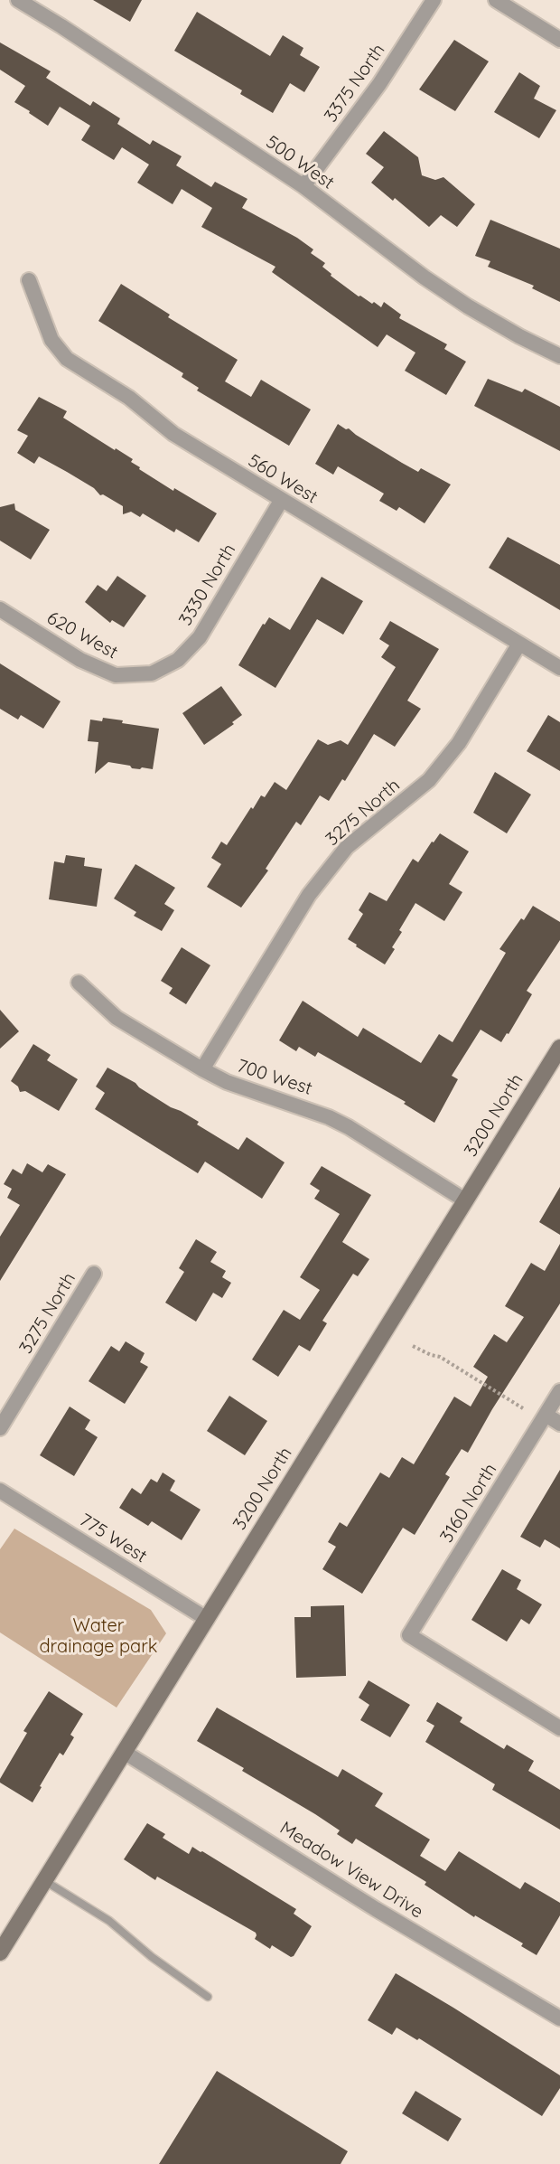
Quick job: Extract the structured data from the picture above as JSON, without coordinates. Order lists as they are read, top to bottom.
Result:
{
  "streets": {
    "street": [
      "3375 North",
      "500 West",
      "560 West",
      "3330 North",
      "620 West",
      "3275 North",
      "700 West",
      "3200 North",
      "3160 North",
      "775 West",
      "Meadow View Drive"
    ]
  },
  "crossings": [
    ["3375 North", "500 West"],
    ["560 West", "3330 North"],
    ["560 West", "3275 North"],
    ["3330 North", "620 West"],
    ["3275 North", "700 West"],
    ["700 West", "3200 North"],
    ["3200 North", "775 West"],
    ["3200 North", "Meadow View Drive"]
  ],
  "parks": ["Water drainage park"]
}
